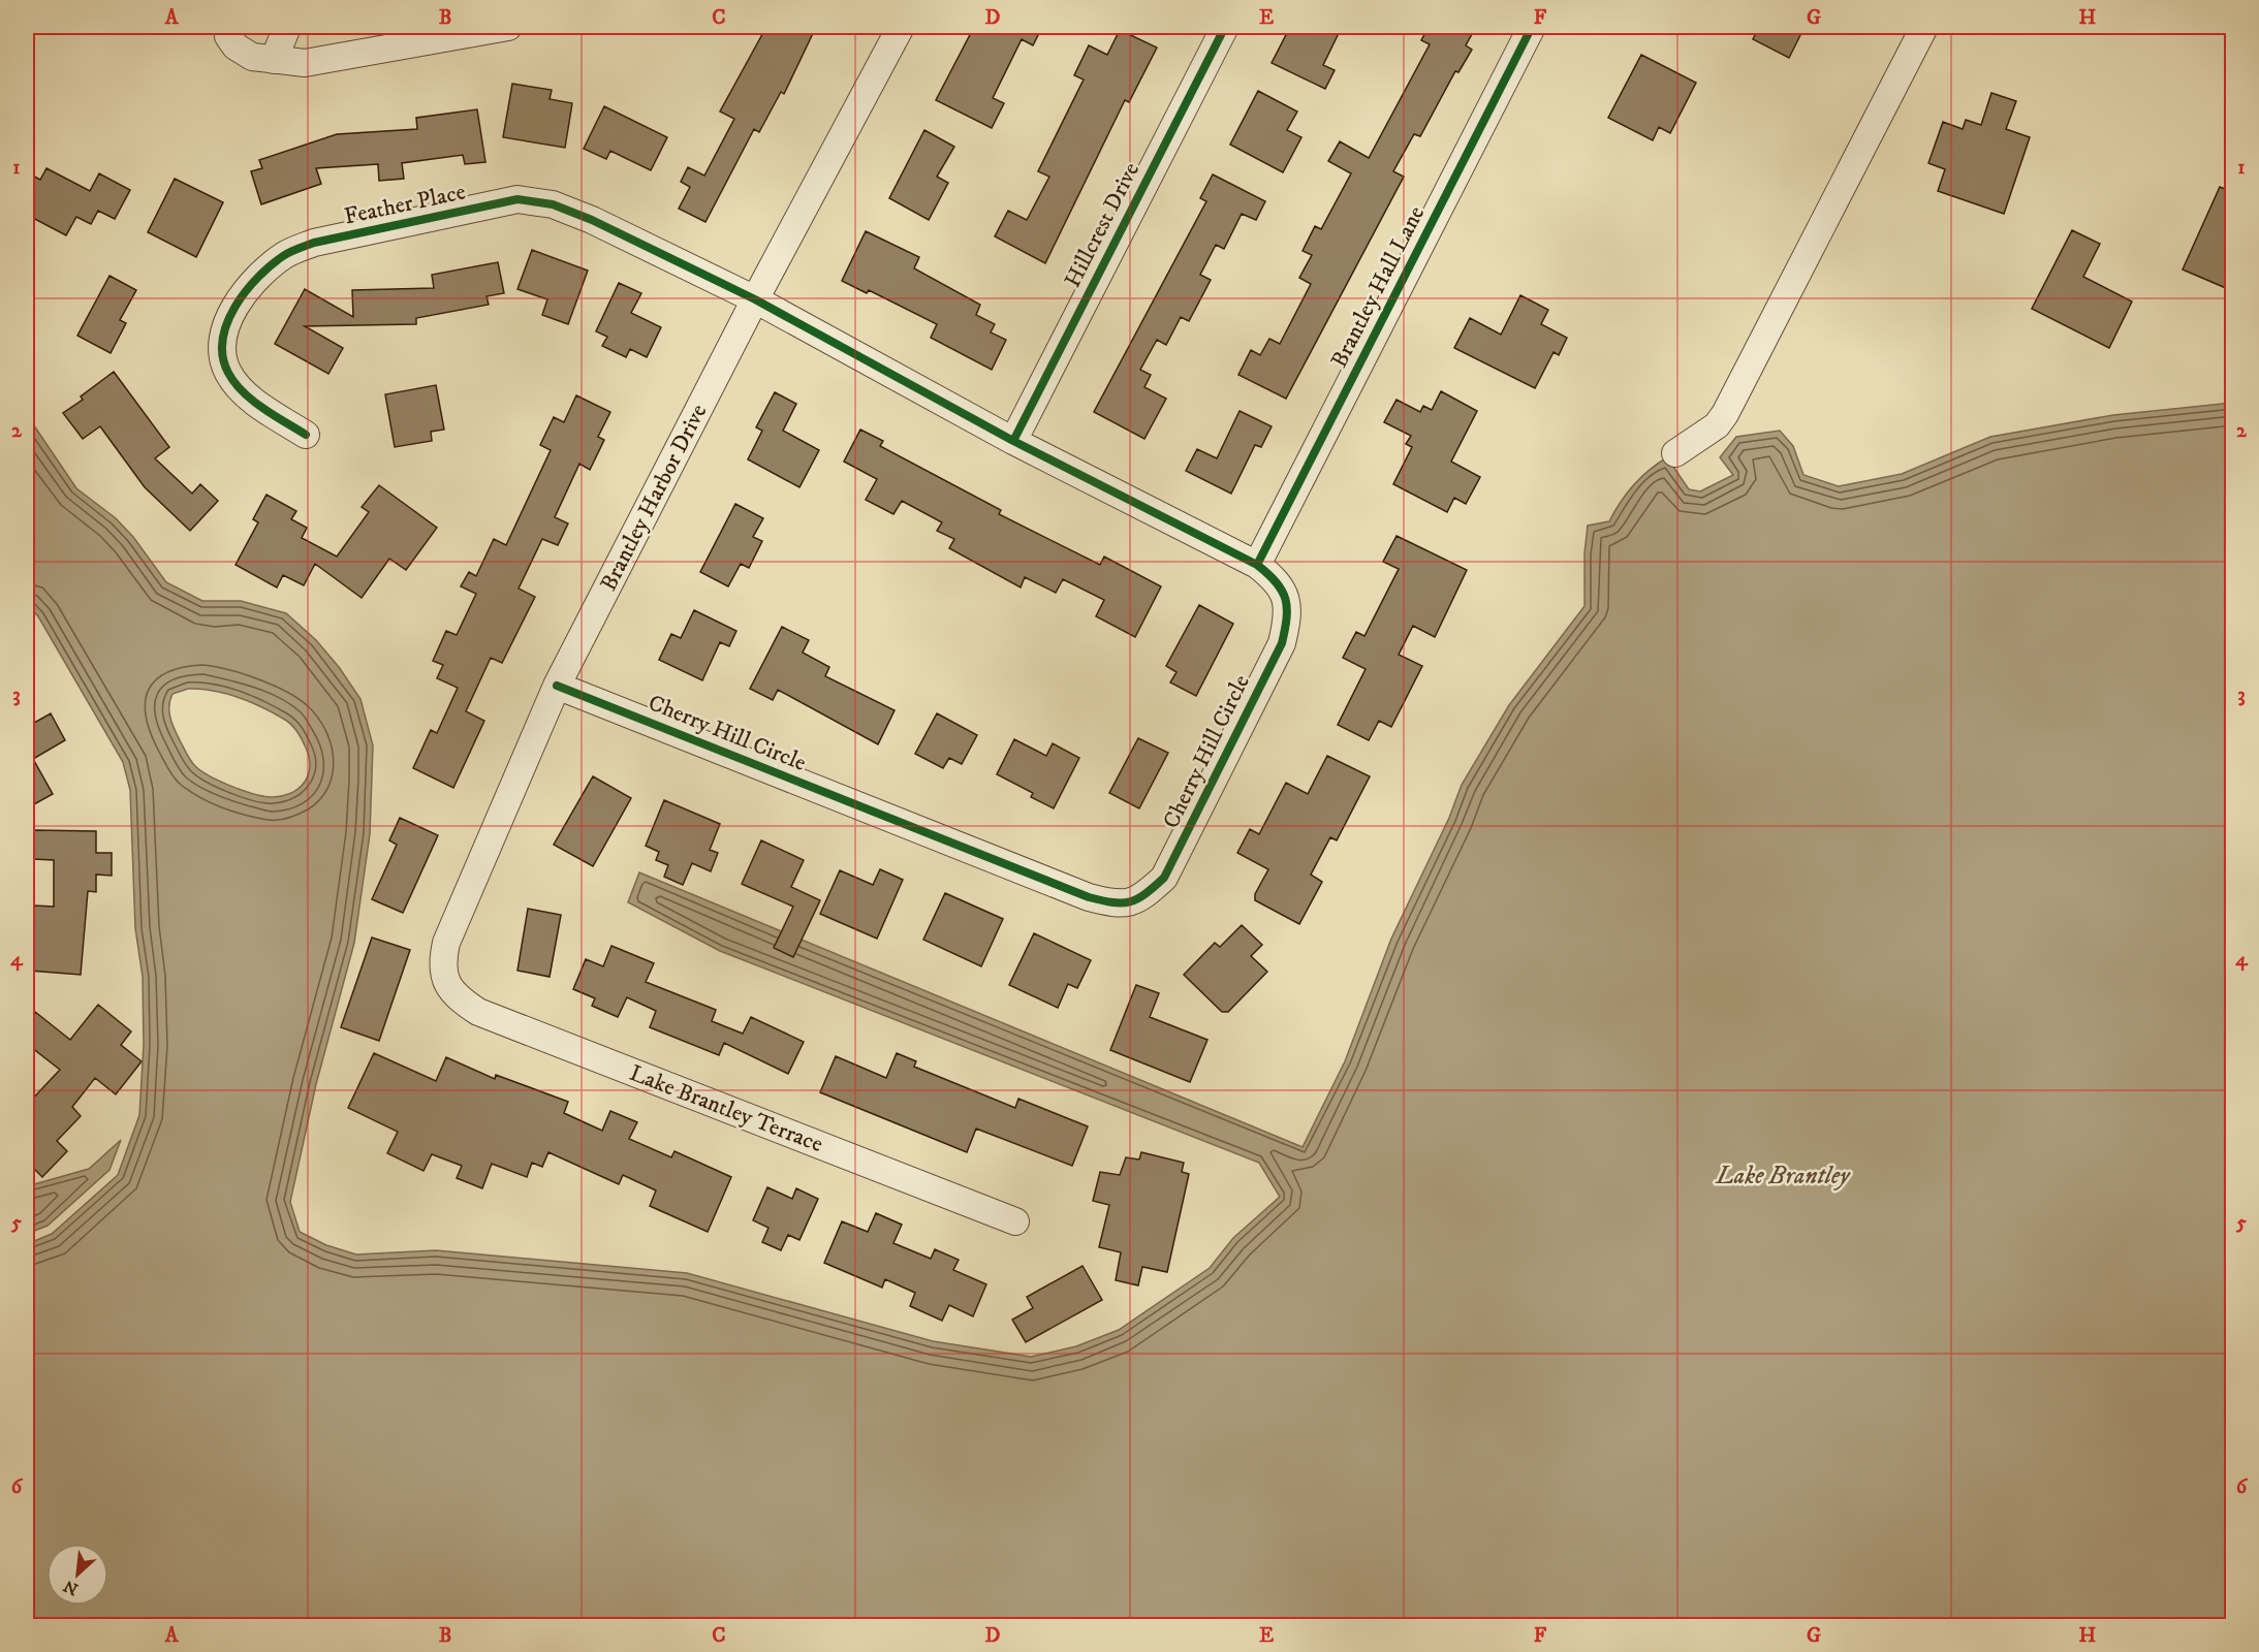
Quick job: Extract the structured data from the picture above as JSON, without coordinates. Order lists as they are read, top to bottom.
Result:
{
  "streets": {
    "street": [
      "Feather Place",
      "Hillcrest Drive",
      "Brantley Hall Lane",
      "Brantley Harbor Drive",
      "Cherry Hill Circle",
      "Lake Brantley Terrace"
    ]
  },
  "crossings": [
    ["Feather Place", "Brantley Harbor Drive"],
    ["Feather Place", "Cherry Hill Circle"],
    ["Hillcrest Drive", "Cherry Hill Circle"],
    ["Brantley Hall Lane", "Cherry Hill Circle"],
    ["Brantley Harbor Drive", "Cherry Hill Circle"],
    ["Brantley Harbor Drive", "Lake Brantley Terrace"]
  ],
  "water": ["Lake Brantley"],
  "north": "bottom left",
  "grid": {
    "columns": [
      "A",
      "B",
      "C",
      "D",
      "E",
      "F",
      "G",
      "H"
    ],
    "rows": [
      "1",
      "2",
      "3",
      "4",
      "5",
      "6"
    ]
  }
}
